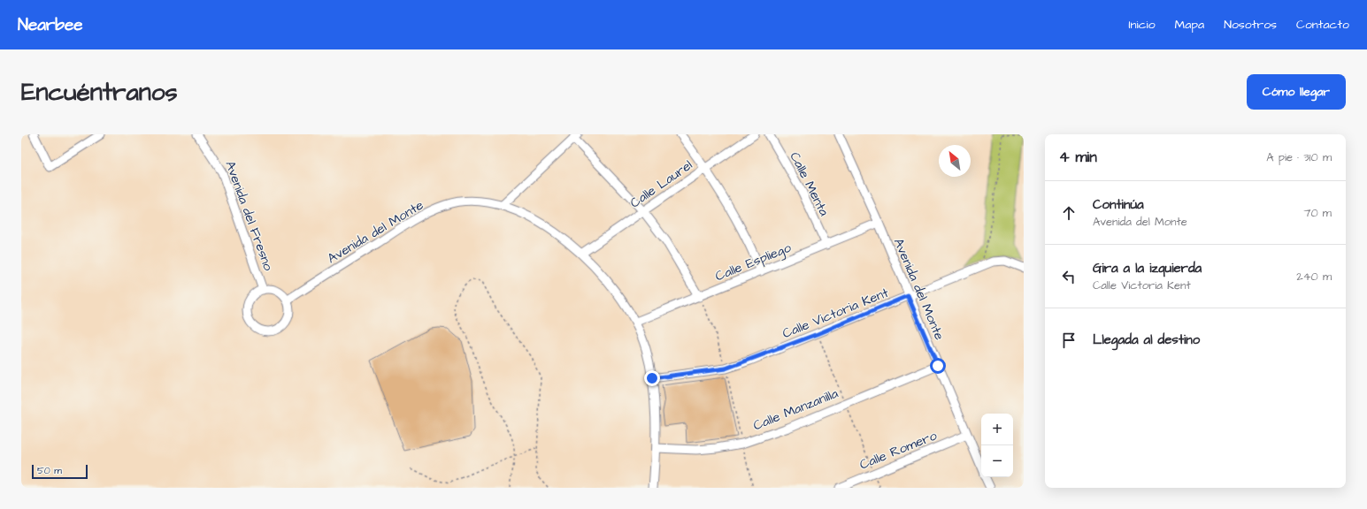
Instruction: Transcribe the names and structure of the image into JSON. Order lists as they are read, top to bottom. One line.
{"streets":{"street":["Calle Laurel","Calle Menta","Avenida del Fresno","Avenida del Monte","Calle Espliego","Calle Victoria Kent","Calle Manzanilla","Calle Romero"]},"crossings":[["Calle Laurel","Avenida del Monte"],["Calle Menta","Calle Espliego"],["Avenida del Fresno","Avenida del Monte"],["Avenida del Monte","Calle Espliego"],["Avenida del Monte","Calle Victoria Kent"],["Avenida del Monte","Calle Manzanilla"],["Avenida del Monte","Calle Romero"]],"scale_bar":"50 m","north":"top left","page":{"header":"Nearbee","nav":["Inicio","Mapa","Nosotros","Contacto"],"buttons":"Cómo llegar","title":"Encuéntranos","heading":["4 min","A pie · 310 m"],"list":[["Continúa","Avenida del Monte","70 m"],["Gira a la izquierda","Calle Victoria Kent","240 m"],"Llegada al destino"],"map_buttons":["+","−"],"scale":"50 m"}}
